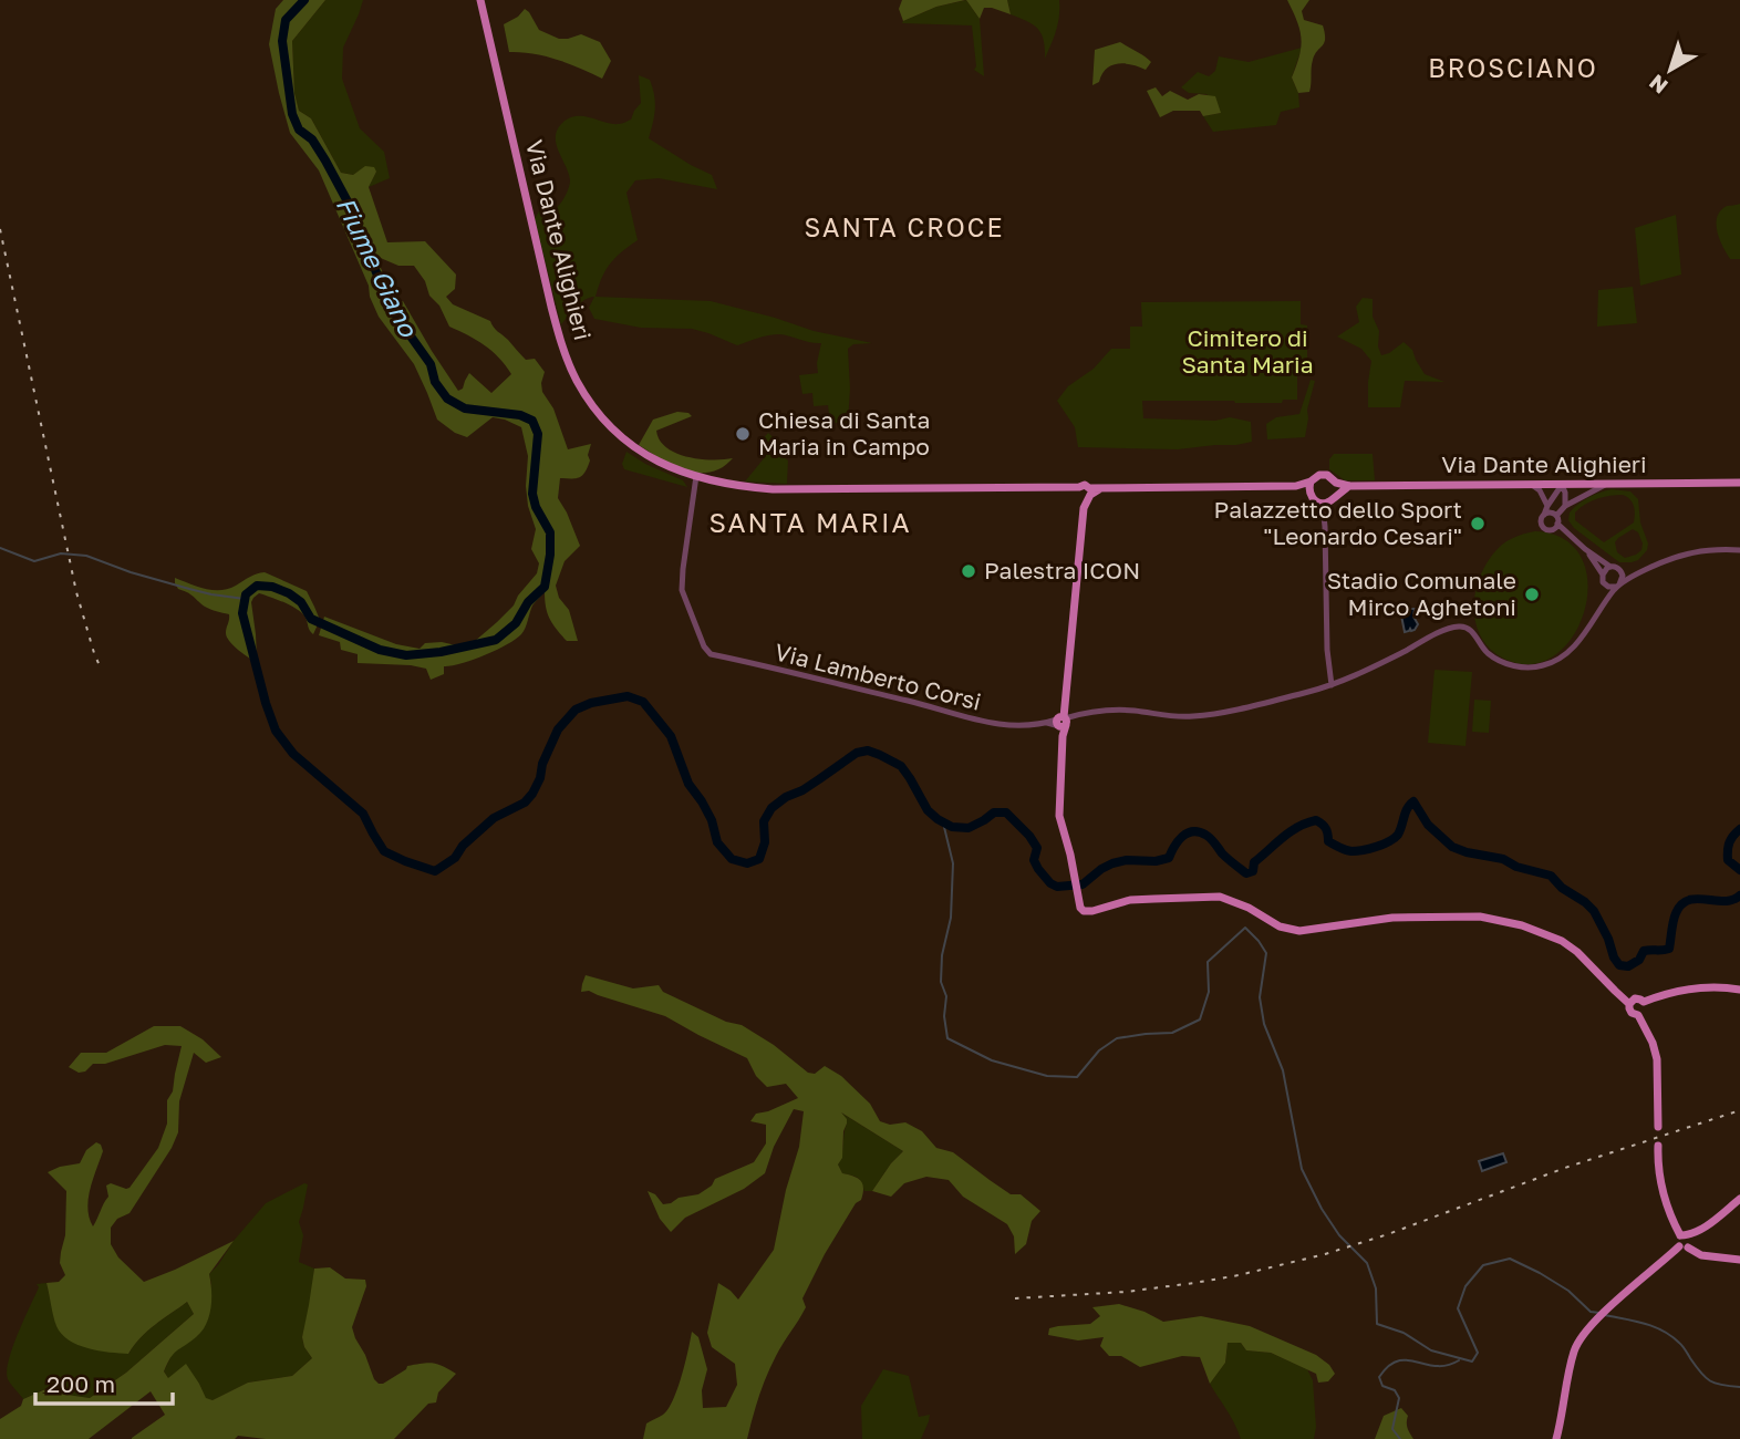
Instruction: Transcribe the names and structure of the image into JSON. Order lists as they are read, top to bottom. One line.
{"streets":{"main road":["Via Dante Alighieri"],"street":["Via Lamberto Corsi"]},"crossings":[["Via Dante Alighieri","Via Lamberto Corsi"]],"districts":["BROSCIANO","SANTA CROCE","SANTA MARIA"],"water":["Fiume Giano"],"parks":["Cimitero di Santa Maria"],"places":["Chiesa di Santa Maria in Campo","Palazzetto dello Sport \"Leonardo Cesari\"","Palestra ICON","Stadio Comunale Mirco Aghetoni"],"scale_bar":"200 m","north":"bottom left"}
